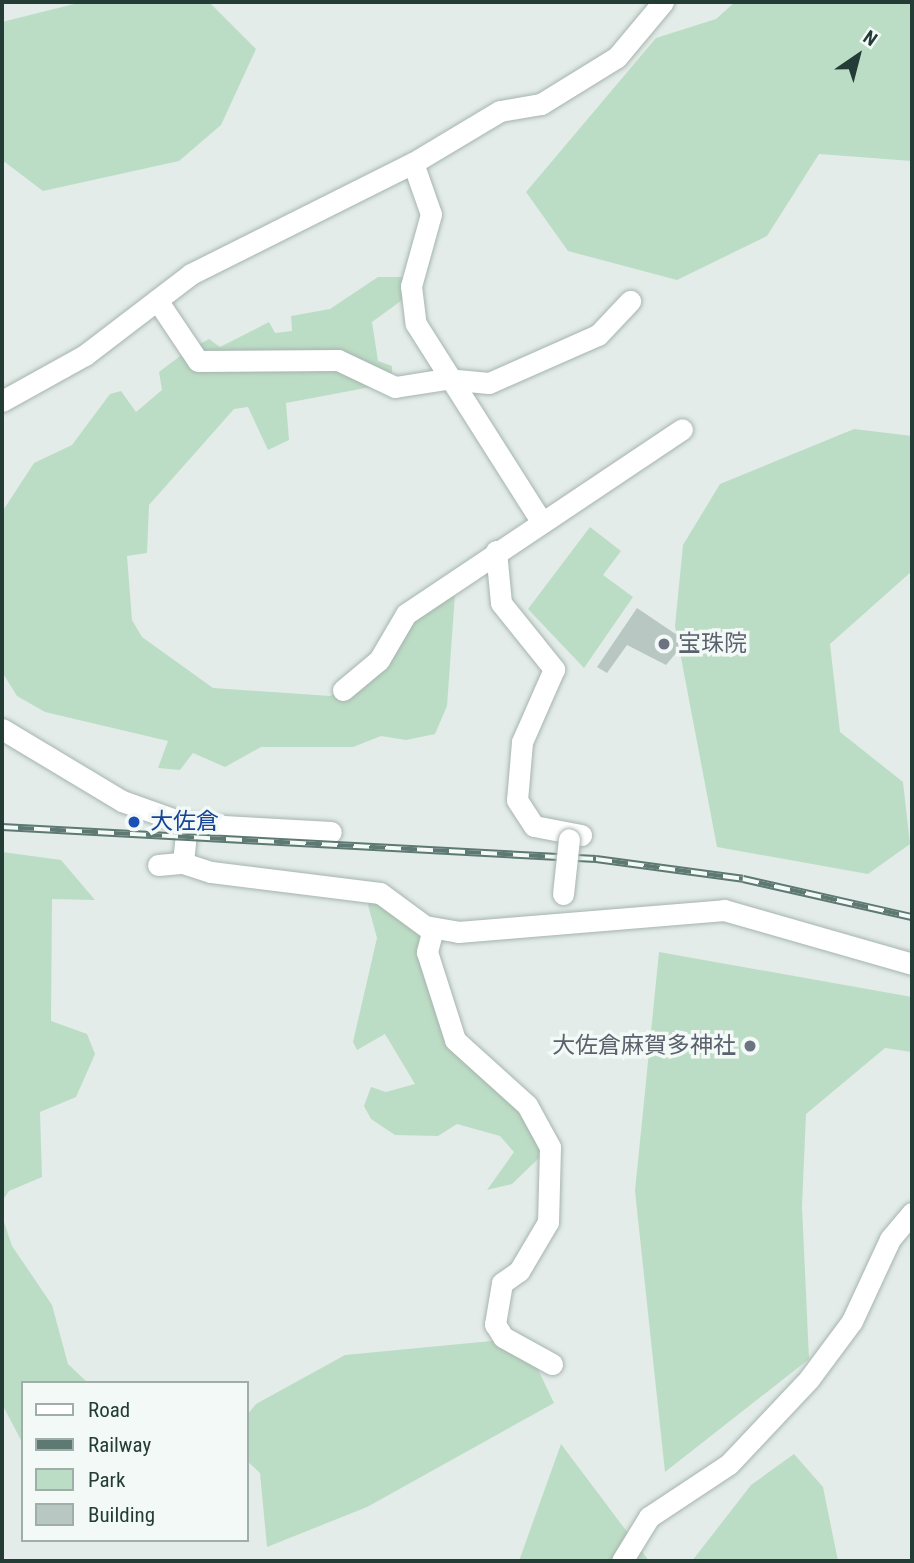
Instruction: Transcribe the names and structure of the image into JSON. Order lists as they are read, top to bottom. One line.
{"places":["宝珠院","大佐倉","大佐倉麻賀多神社"],"legend":["Road","Railway","Park","Building"],"north":"top right"}
